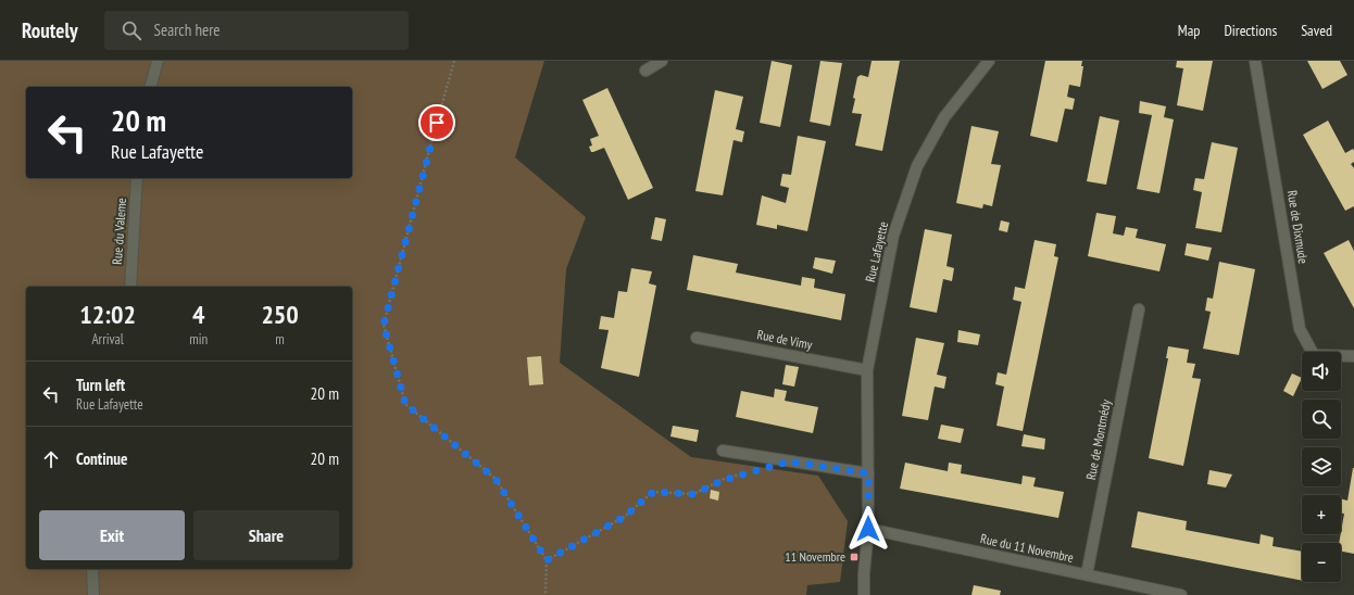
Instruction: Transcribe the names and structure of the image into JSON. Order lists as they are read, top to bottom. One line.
{"streets":{"street":["Rue de Dixmude","Rue du Valeme","Rue Lafayette","Rue de Vimy","Rue de Montmédy","Rue du 11 Novembre"]},"crossings":[["Rue Lafayette","Rue de Vimy"],["Rue Lafayette","Rue du 11 Novembre"],["Rue de Montmédy","Rue du 11 Novembre"]],"places":{"transit":["11 Novembre"]},"page":{"header":"Routely","search":"Search here","nav":["Map","Directions","Saved"],"turn":["20 m","Rue Lafayette"],"eta":["12:02","Arrival","4","min","250","m"],"map_buttons":["+","−"],"list":[{"name":"Turn left","note":"Rue Lafayette","value":"20 m"},{"name":"Continue","value":"20 m"}],"buttons":["Exit","Share"]}}
